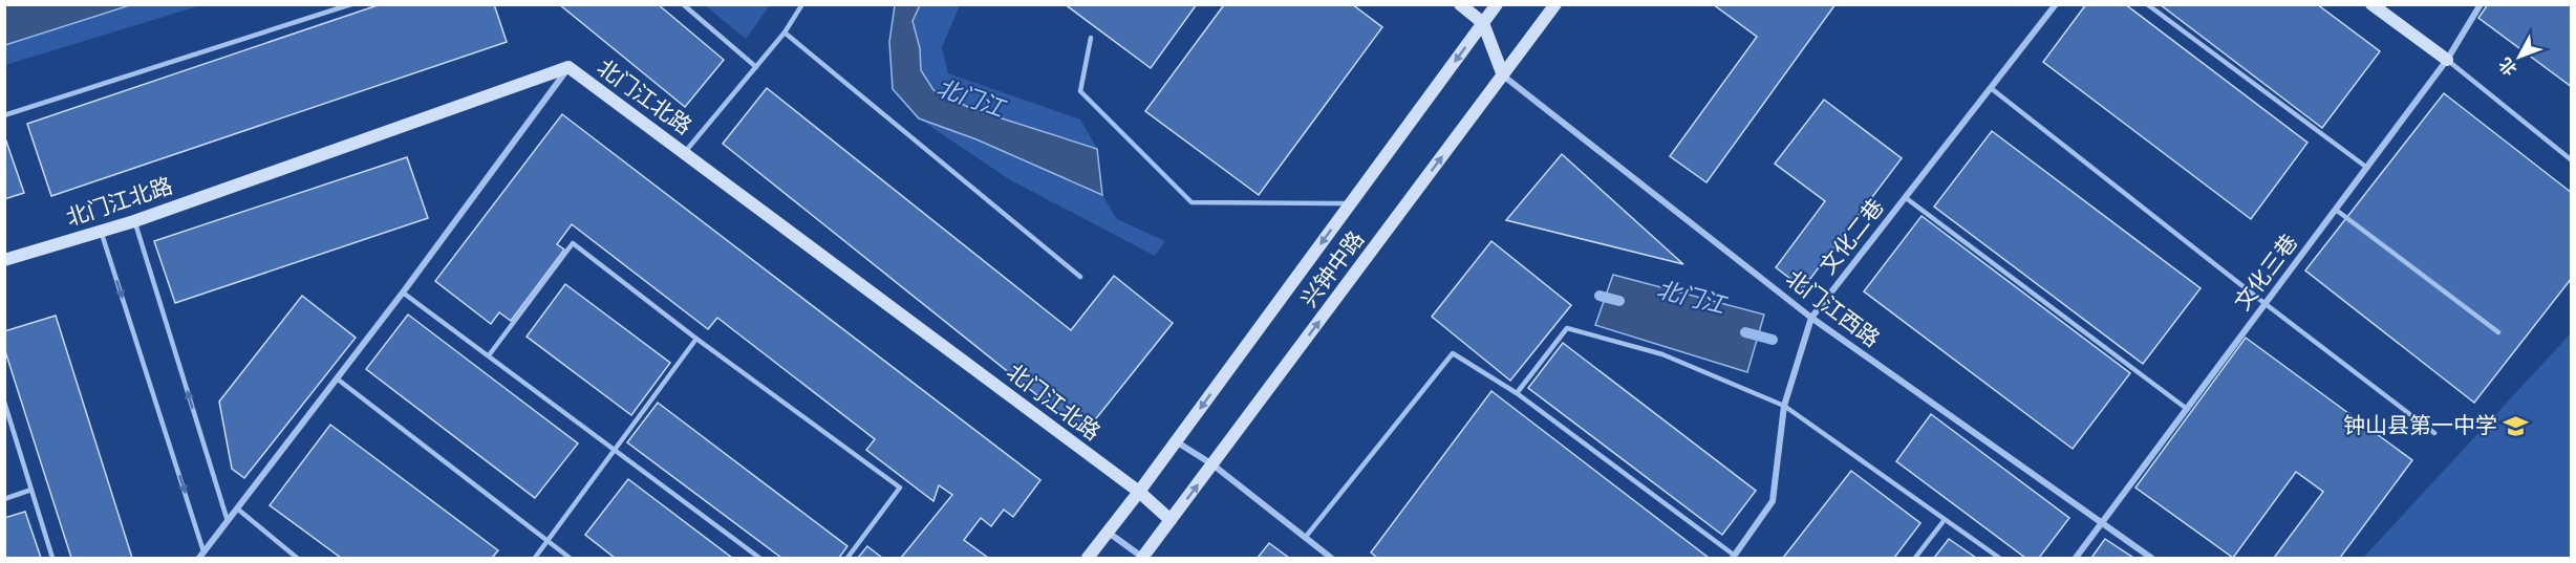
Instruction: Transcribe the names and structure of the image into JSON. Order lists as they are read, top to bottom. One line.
{"streets":{"street":["北门江北路","文化二巷","兴钟中路","文化三巷","北门江西路"]},"crossings":[["北门江北路","兴钟中路"],["文化二巷","北门江西路"],["兴钟中路","北门江西路"],["文化三巷","北门江西路"]],"water":["北门江"],"places":{"school or university":["钟山县第一中学"]},"north":"bottom left"}
